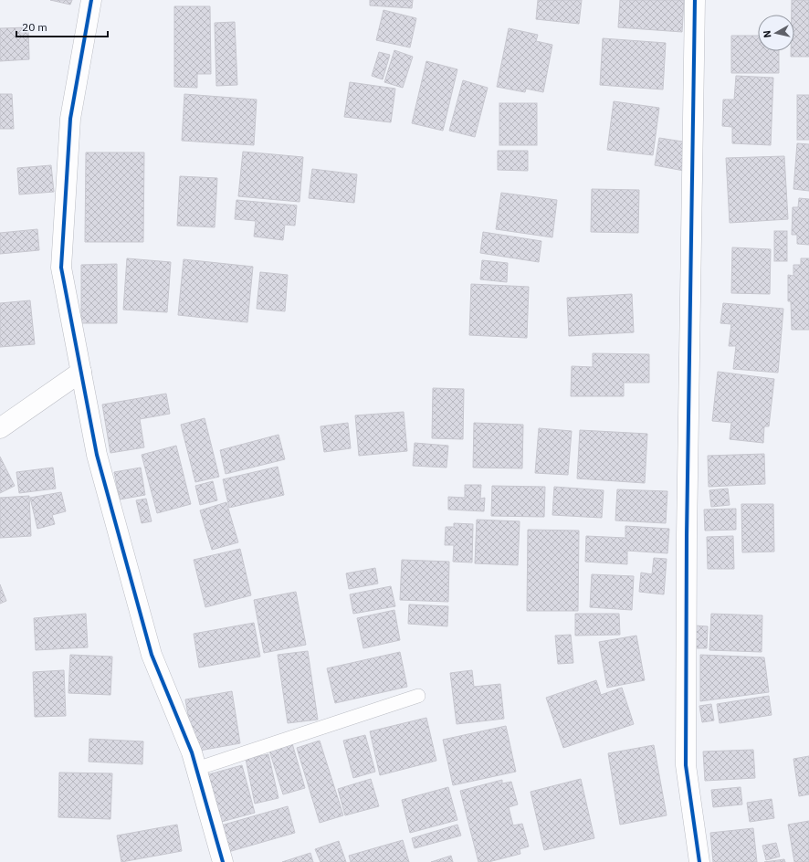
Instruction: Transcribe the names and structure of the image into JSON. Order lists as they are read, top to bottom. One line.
{"scale_bar":"20 m","north":"left"}
